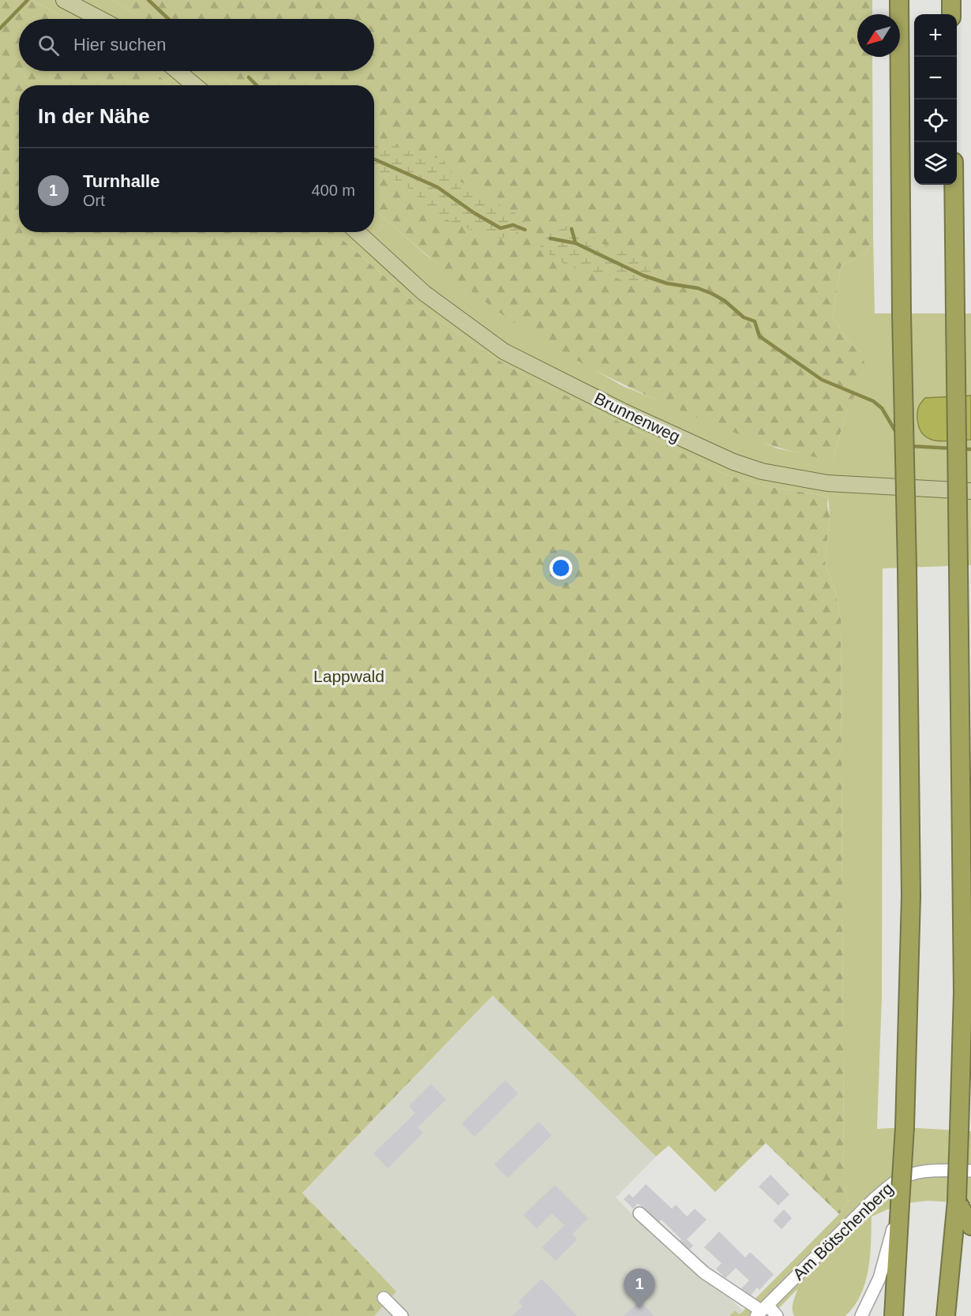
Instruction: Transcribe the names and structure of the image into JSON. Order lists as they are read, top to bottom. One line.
{"streets":{"main road":["Brunnenweg"],"street":["Am Bötschenberg"]},"parks":["Lappwald"],"north":"bottom left","page":{"map_buttons":["+","−"],"search":"Hier suchen","heading":"In der Nähe","list":[{"mark":"1","name":"Turnhalle","note":"Ort","value":"400 m"}],"pins":"1"}}
